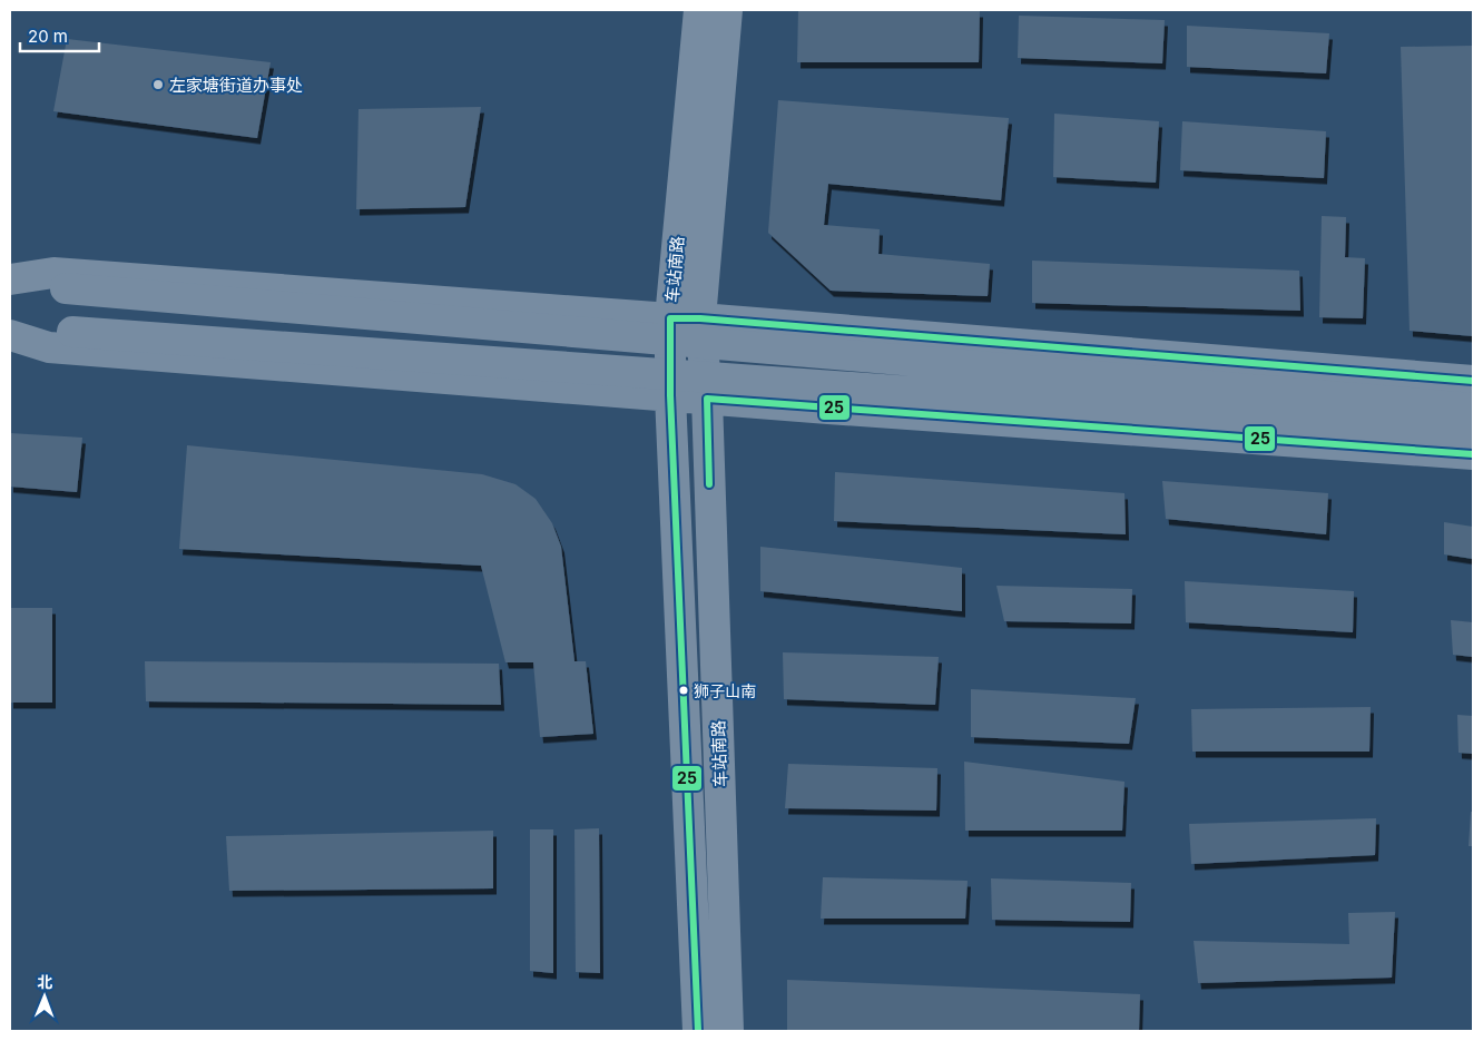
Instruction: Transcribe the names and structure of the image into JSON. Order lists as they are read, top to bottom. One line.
{"streets":{"main road":["车站南路"]},"places":["左家塘街道办事处","狮子山南"],"lines":["transit line 25"],"scale_bar":"20 m","north":"top"}
